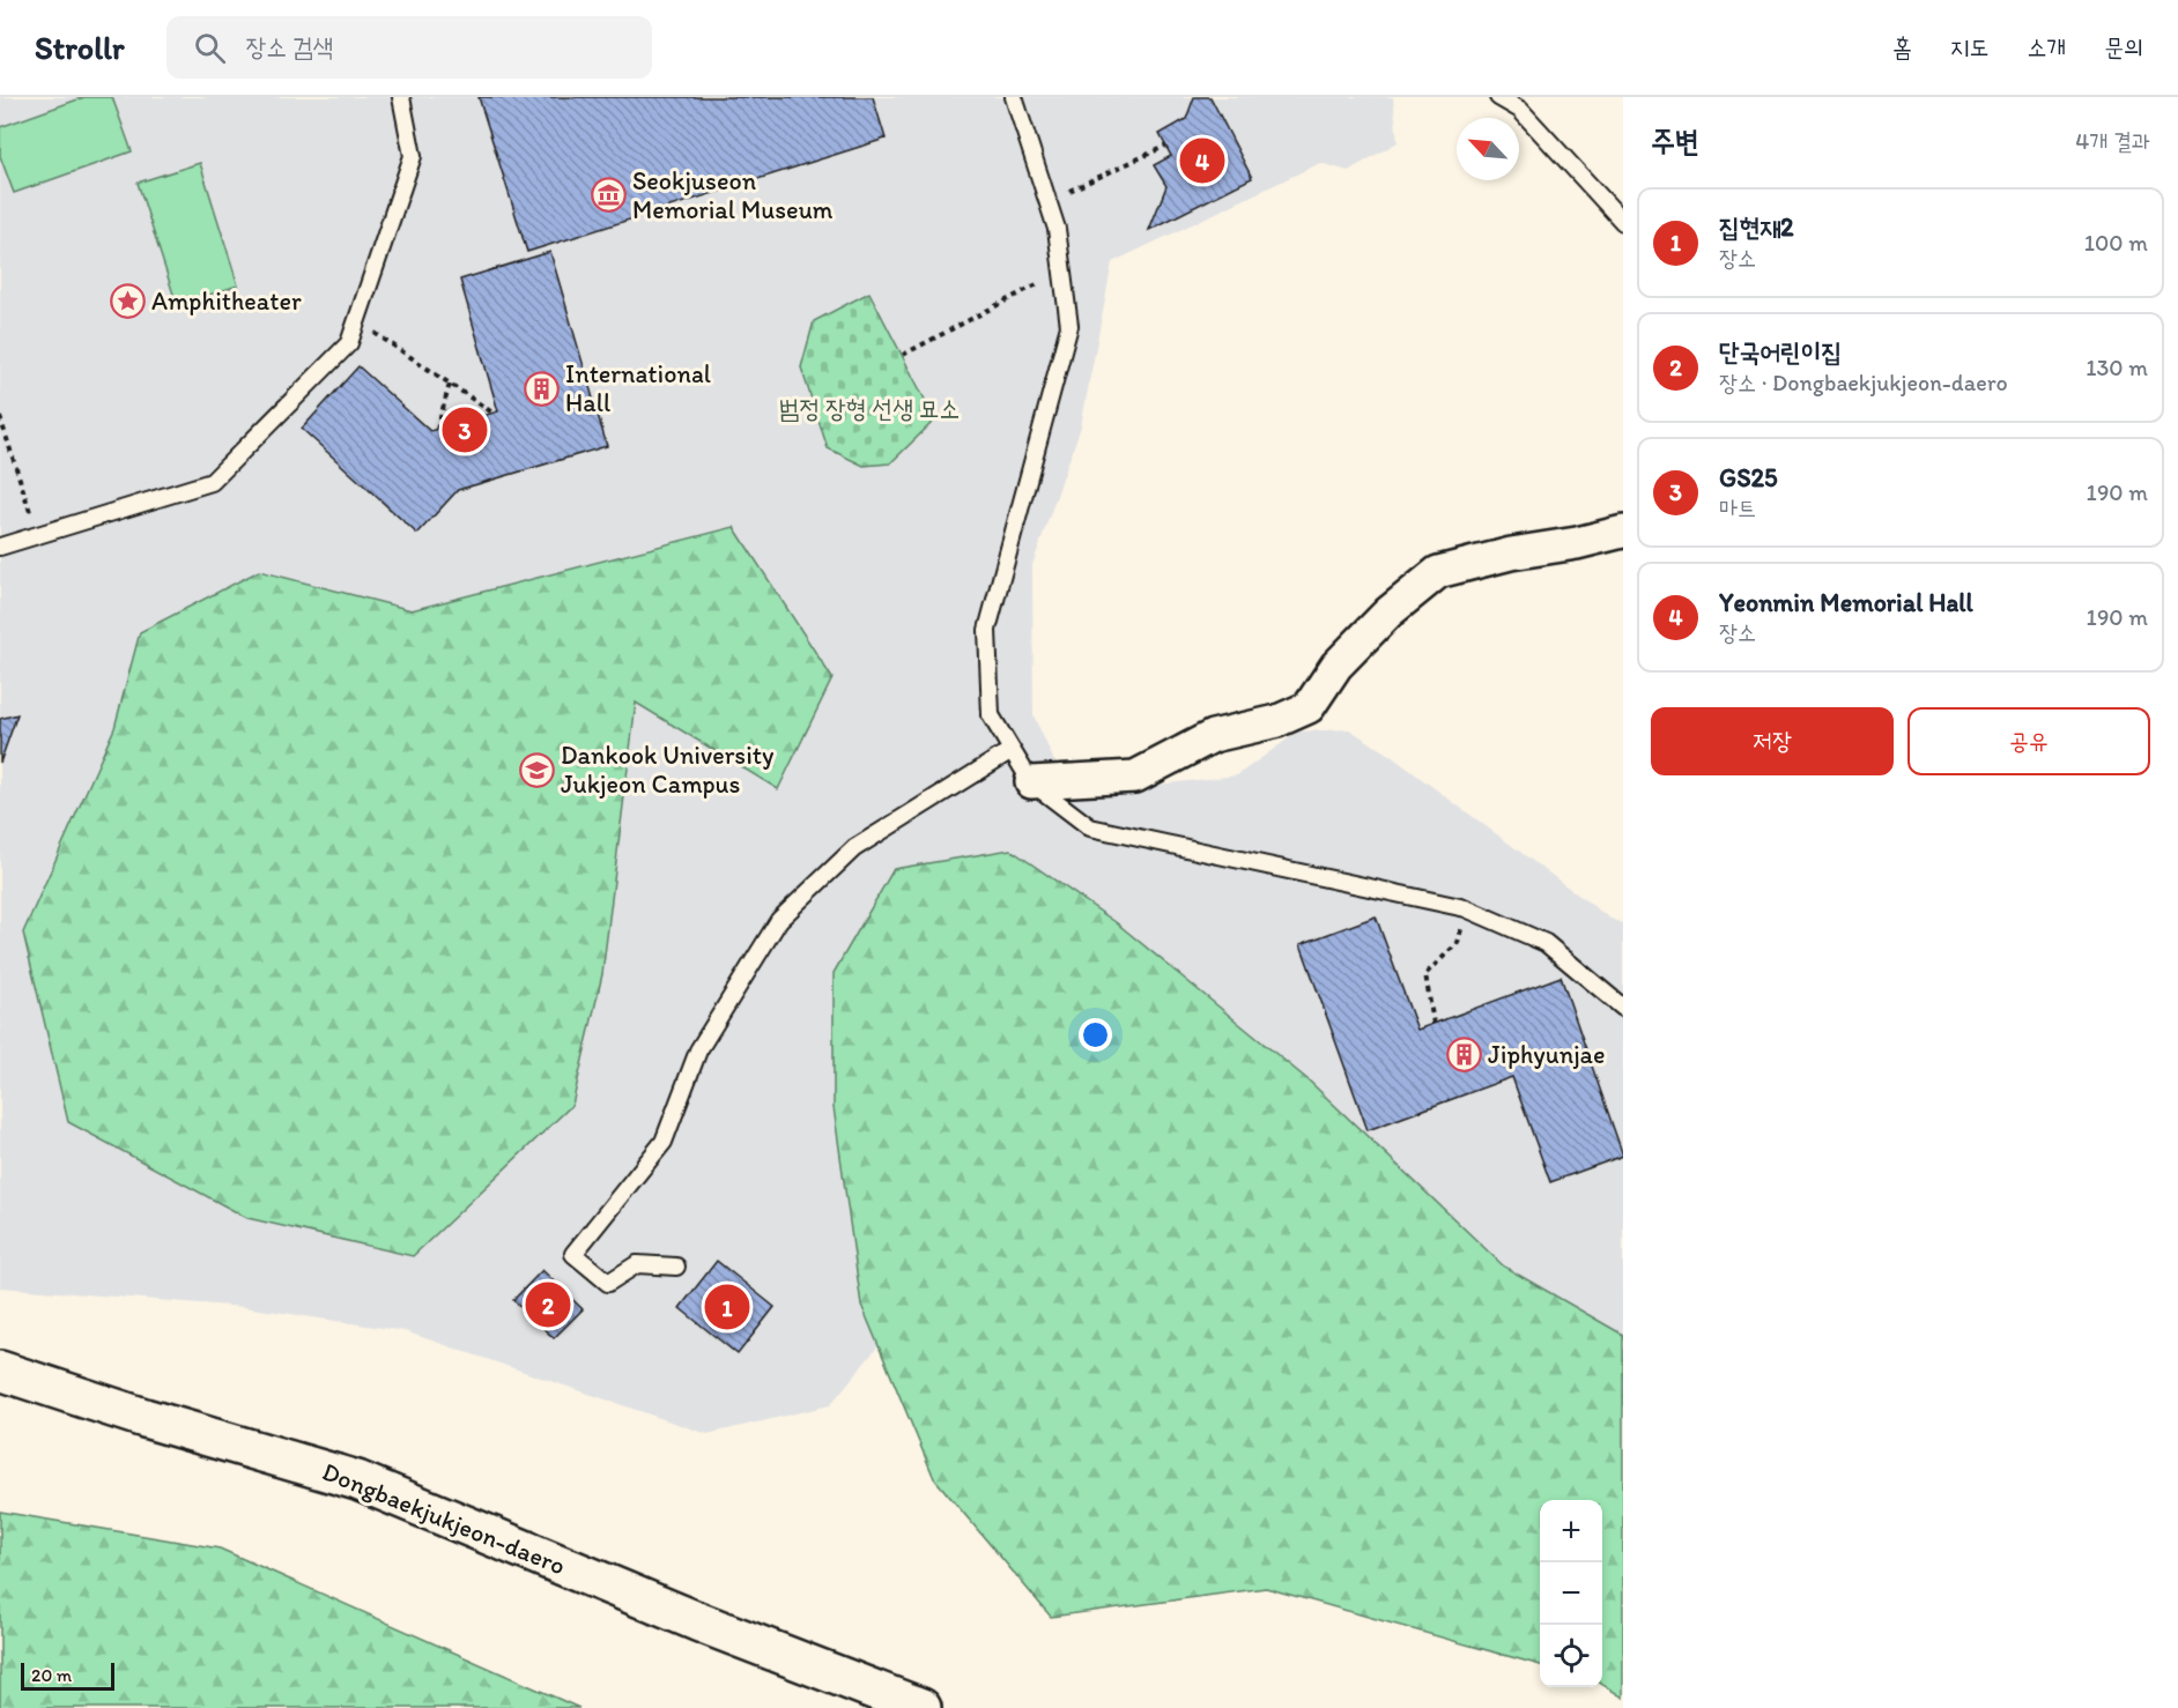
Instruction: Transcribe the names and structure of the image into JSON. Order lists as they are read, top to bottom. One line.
{"streets":{"main road":["Dongbaekjukjeon-daero"]},"parks":["범정 장형 선생 묘소"],"places":{"museum":["Seokjuseon Memorial Museum"],"place":["Amphitheater"],"building":["International Hall","Jiphyunjae"],"school or university":["Dankook University Jukjeon Campus"]},"scale_bar":"20 m","north":"top left","page":{"header":"Strollr","search":"장소 검색","nav":["홈","지도","소개","문의"],"heading":["주변","4개 결과"],"pins":["4","3","2","1"],"list":[{"mark":"1","name":"집현재2","note":"장소","value":"100 m"},{"mark":"2","name":"단국어린이집","note":"장소 · Dongbaekjukjeon-daero","value":"130 m"},{"mark":"3","name":"GS25","note":"마트","value":"190 m"},{"mark":"4","name":"Yeonmin Memorial Hall","note":"장소","value":"190 m"}],"buttons":["저장","공유"],"map_buttons":["+","−"],"scale":"20 m"}}
